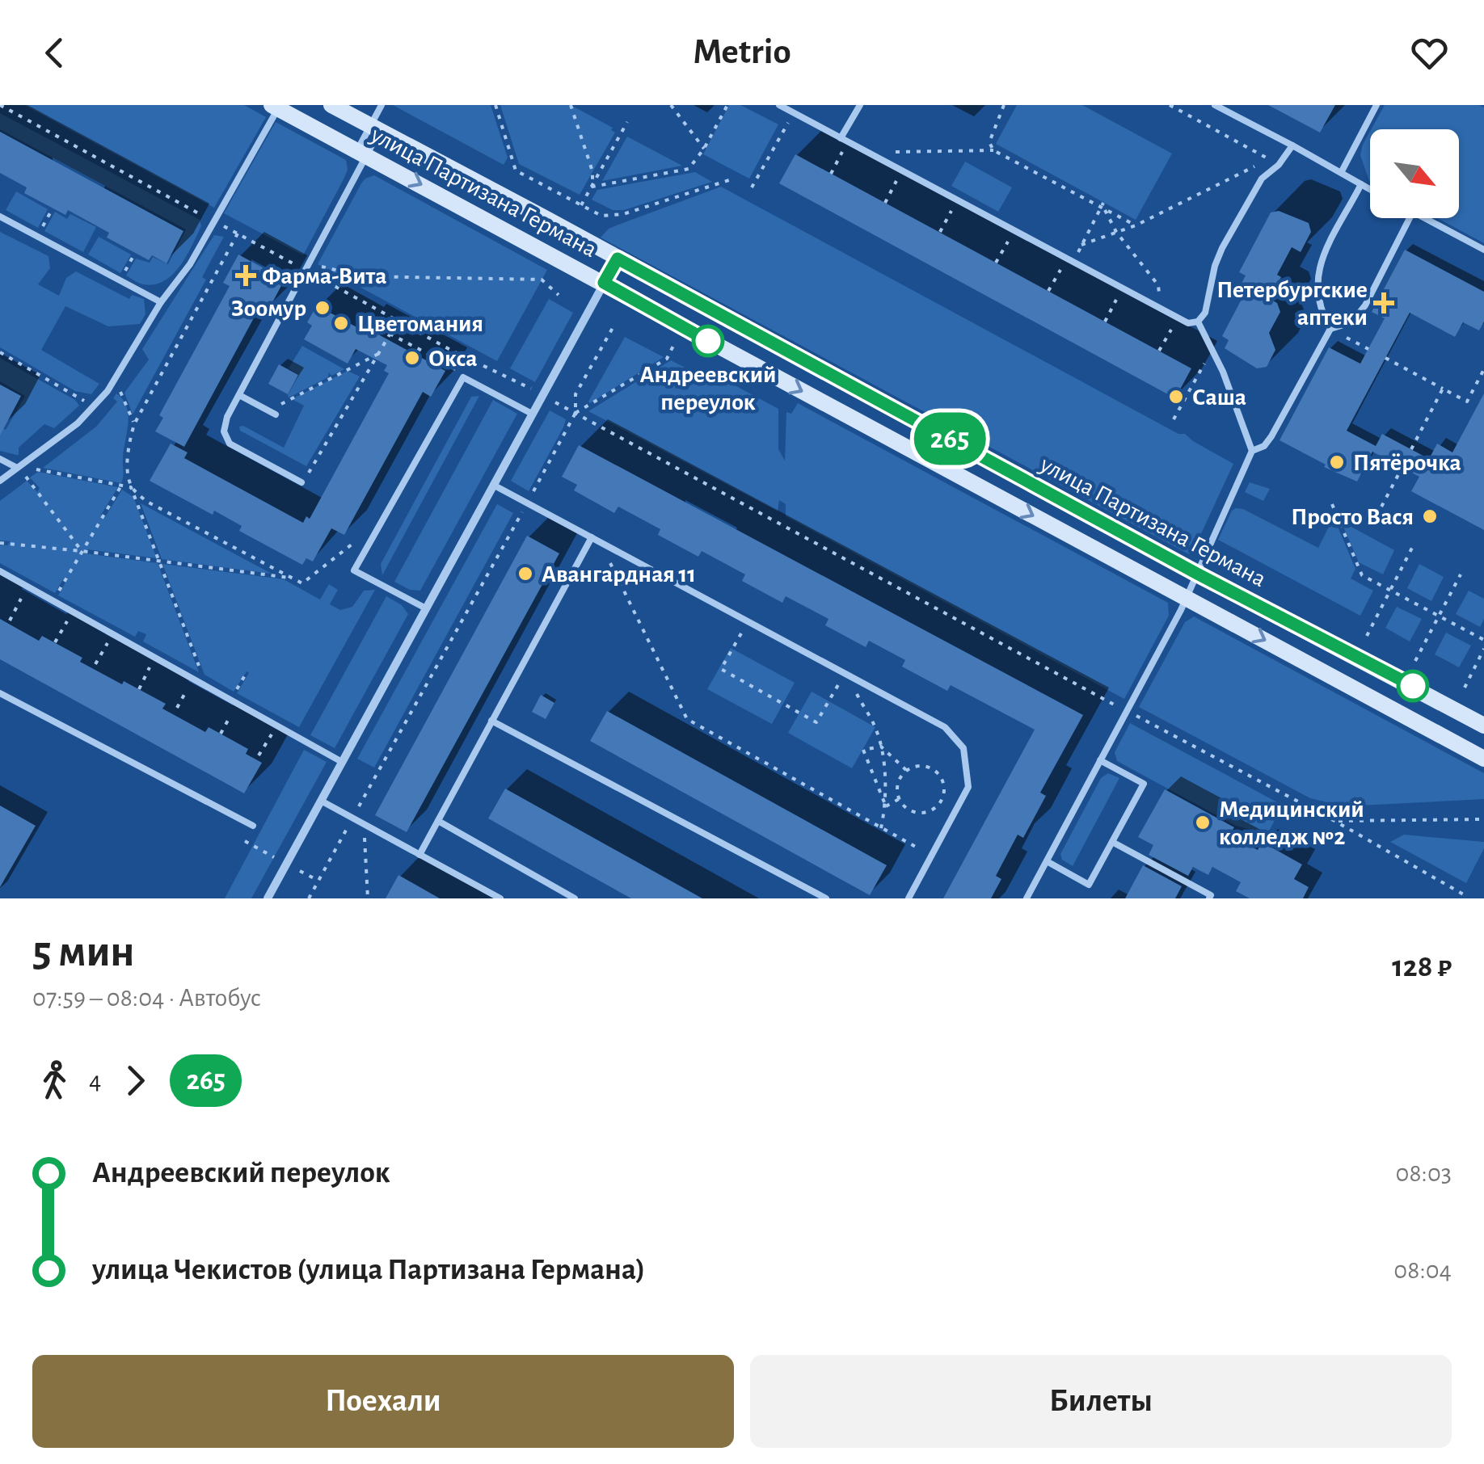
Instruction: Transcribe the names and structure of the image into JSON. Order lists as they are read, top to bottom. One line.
{"streets":{"main road":["улица Партизана Германа"]},"places":{"health":["Фарма-Вита","Петербургские аптеки"],"other":["Зоомур","Цветомания","Андреевский переулок","Окса","Саша","Пятёрочка","Просто Вася","Авангардная 11","Медицинский колледж №2"]},"lines":["bus line 265"],"north":"bottom right","page":{"header":"Metrio","on_map":"265","heading":["5 мин","07:59 – 08:04 · Автобус","128 ₽"],"legs":["4","265"],"list":[{"name":"Андреевский переулок","value":"08:03"},{"name":"улица Чекистов (улица Партизана Германа)","value":"08:04"}],"buttons":["Поехали","Билеты"]}}
